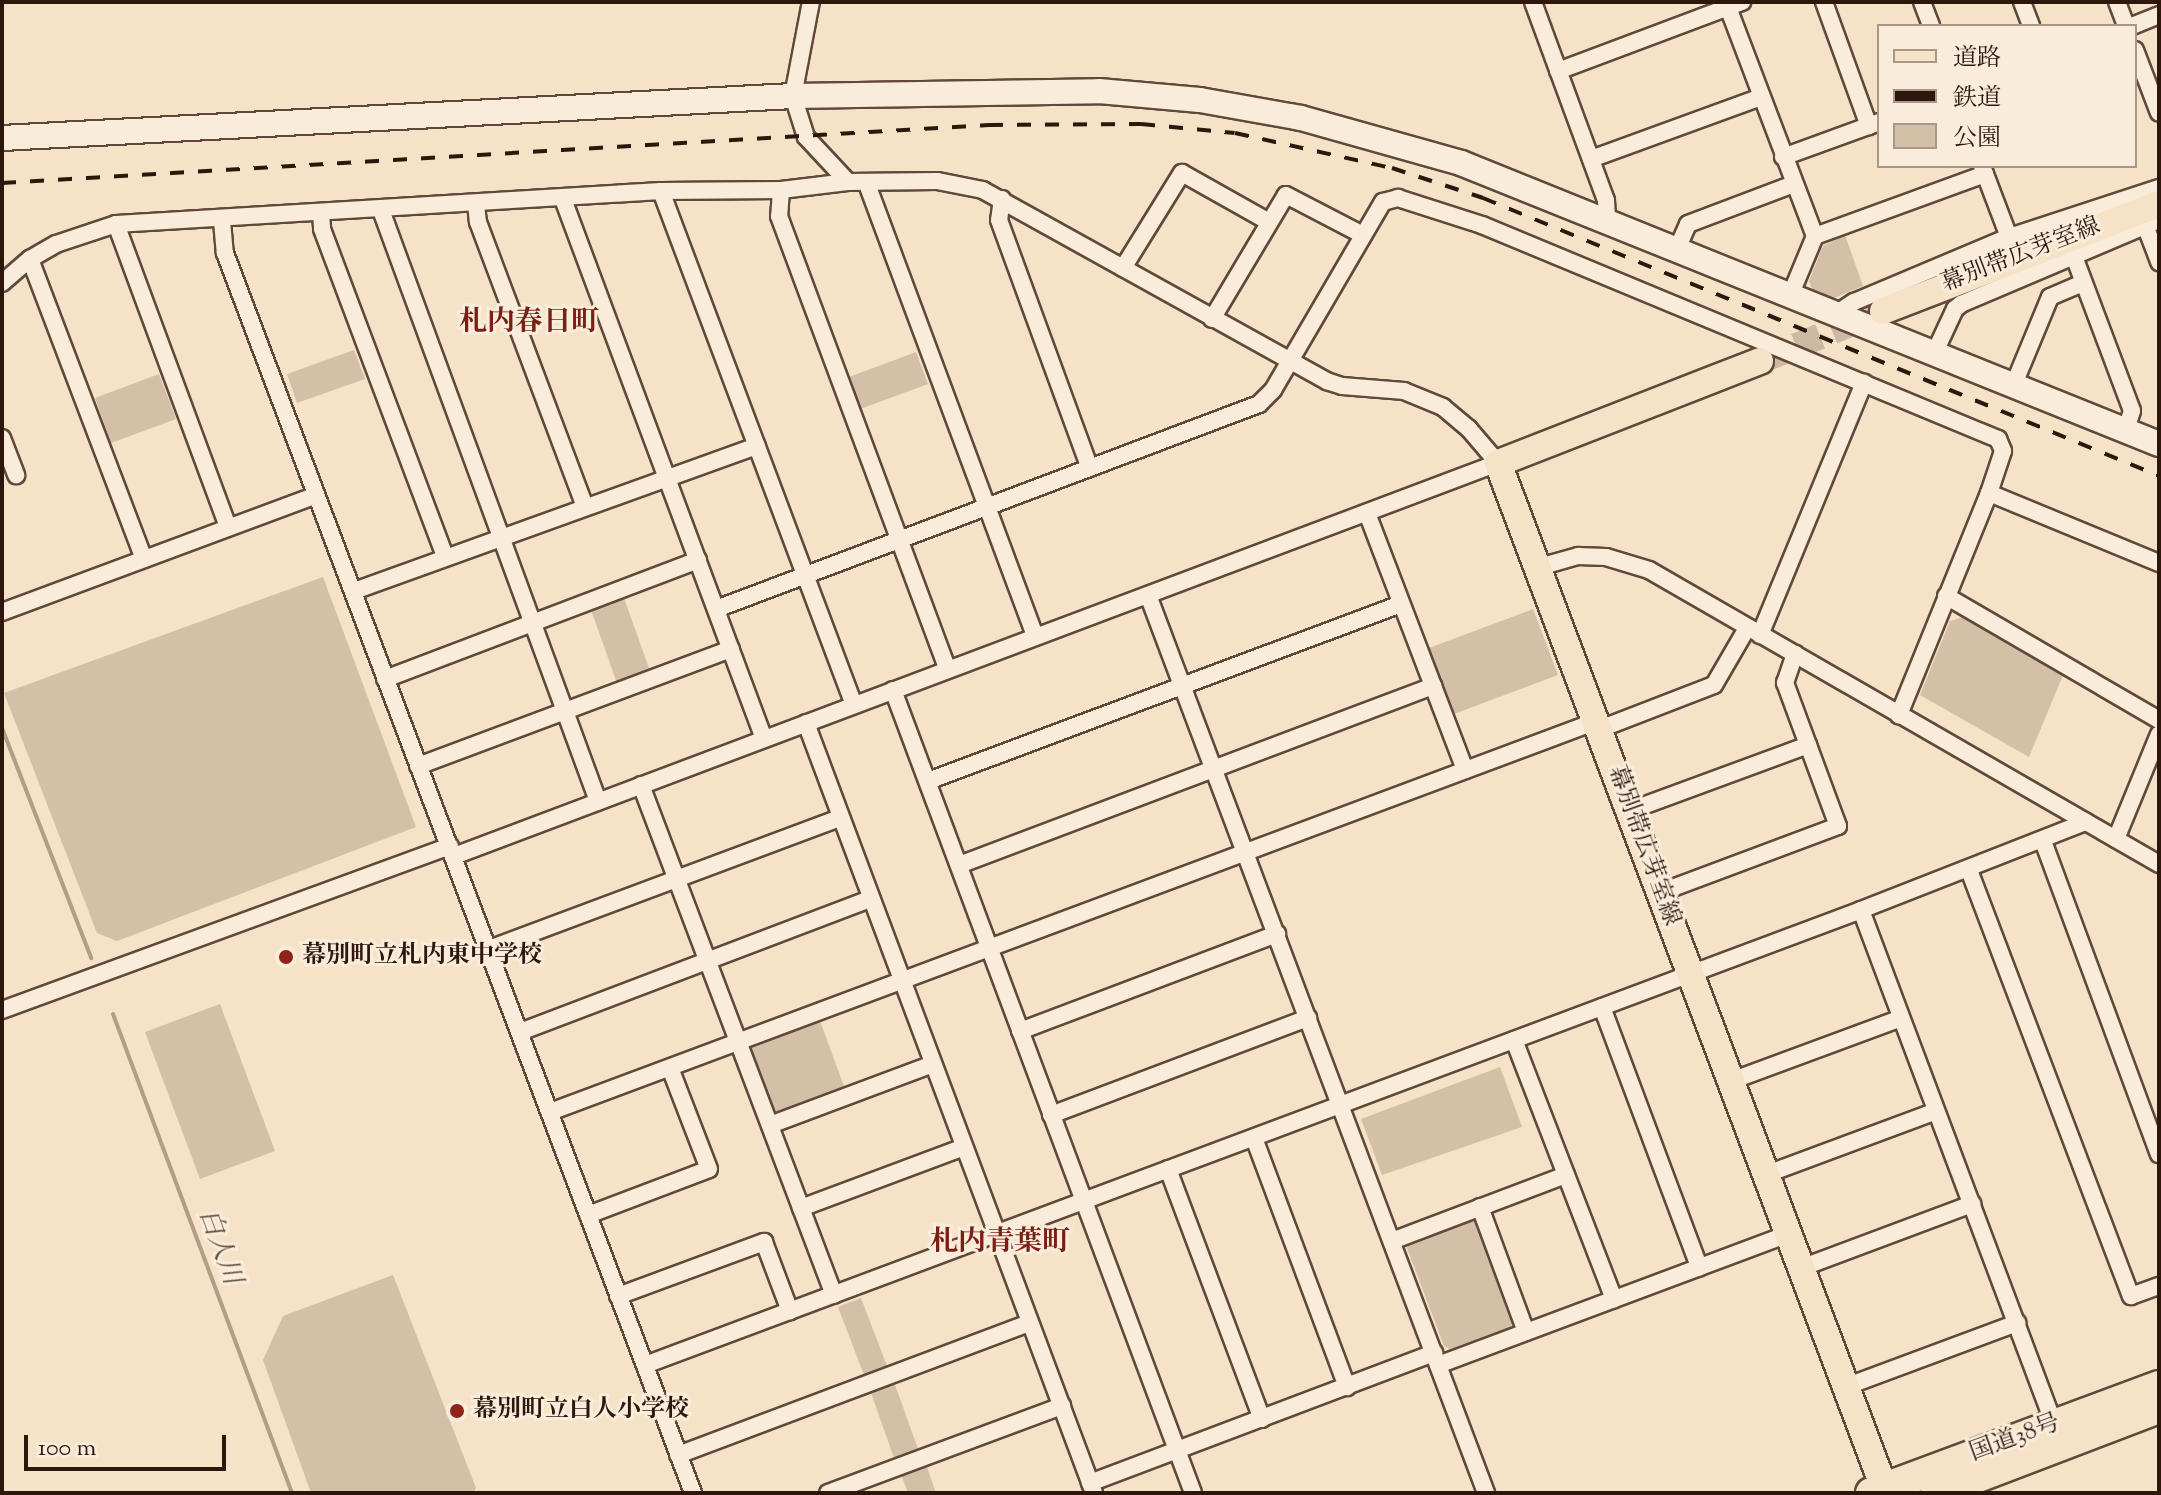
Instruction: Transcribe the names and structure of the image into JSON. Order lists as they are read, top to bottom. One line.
{"streets":{"highway":["国道38号"],"main road":["幕別帯広芽室線"]},"crossings":[["幕別帯広芽室線","国道38号"]],"districts":["札内春日町","札内青葉町"],"water":["白人川"],"places":["幕別町立札内東中学校","幕別町立白人小学校"],"legend":["道路","鉄道","公園"],"scale_bar":"100 m"}
